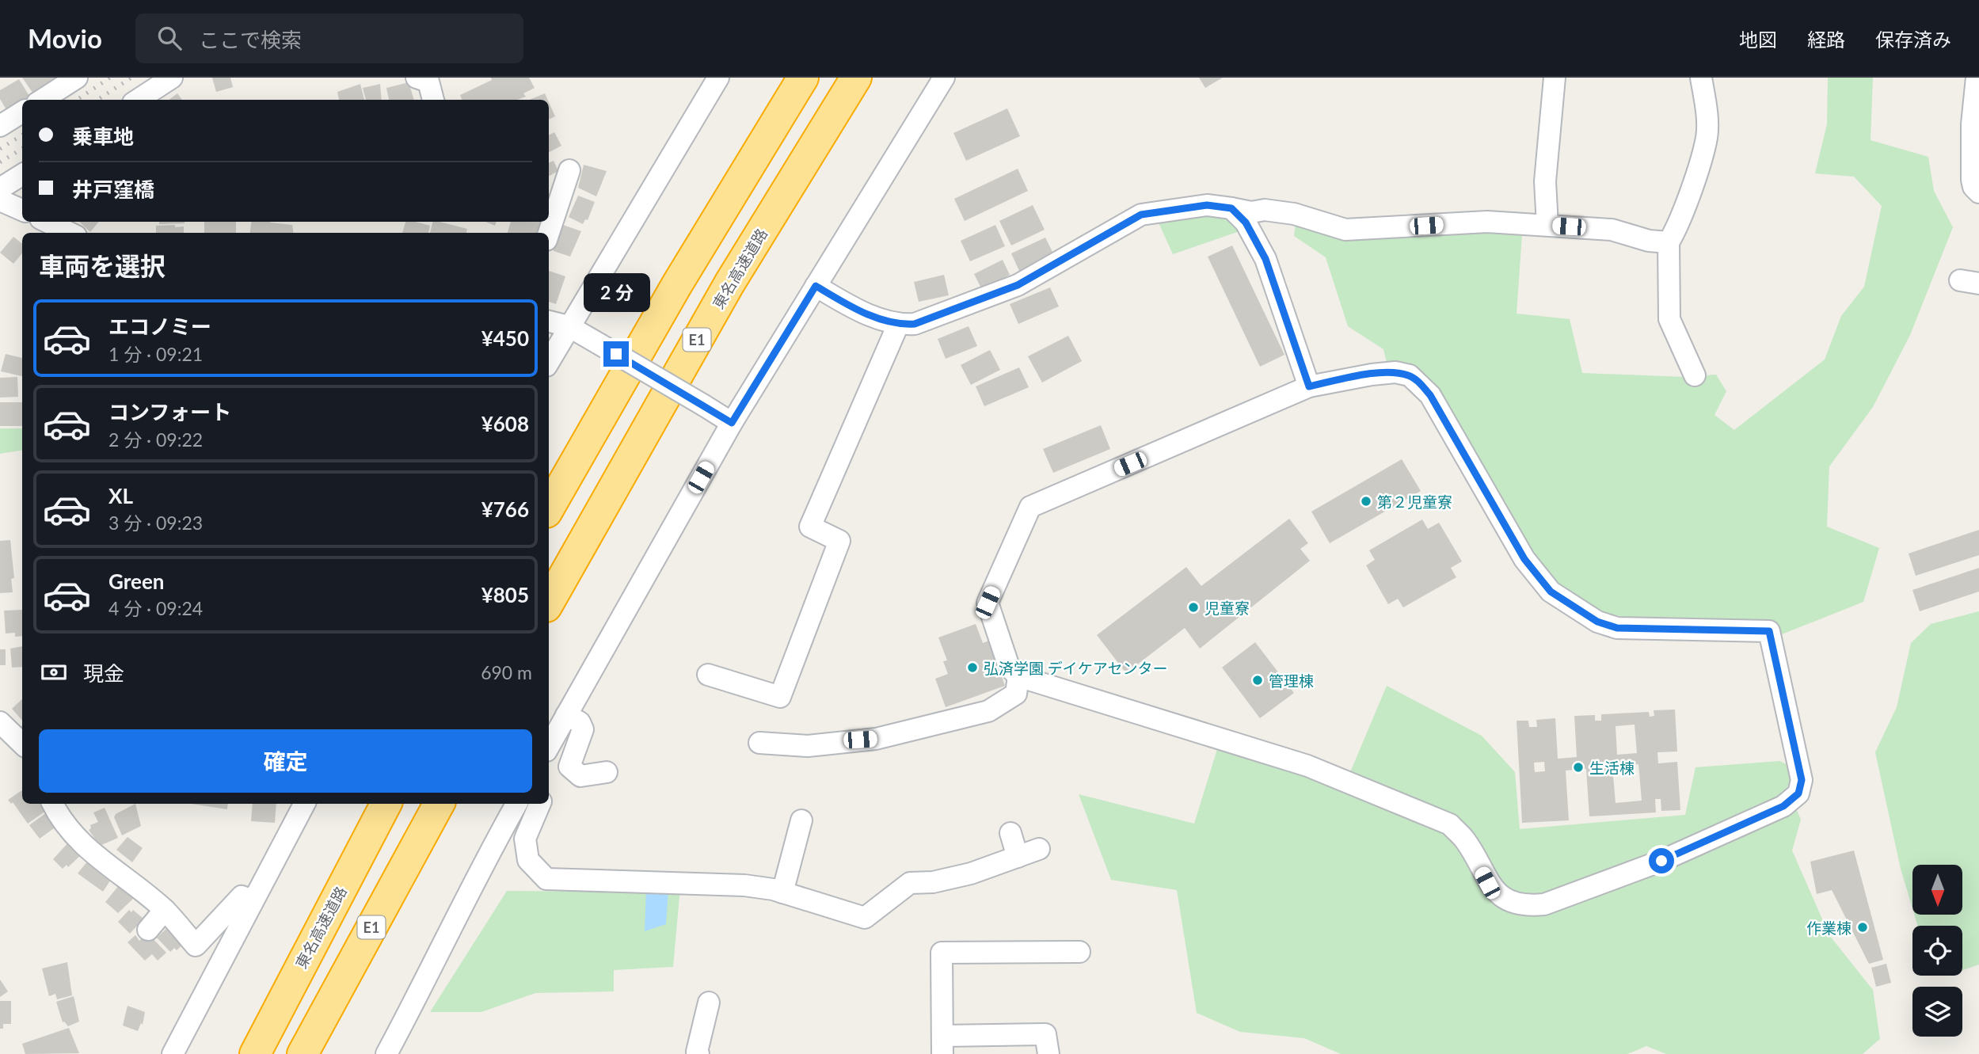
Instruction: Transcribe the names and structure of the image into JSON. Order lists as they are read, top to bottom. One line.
{"streets":{"highway":["東名高速道路","E1"]},"places":["第２児童寮","児童寮","弘済学園 デイケアセンター","管理棟","生活棟","作業棟"],"north":"bottom","page":{"header":"Movio","search":"ここで検索","nav":["地図","経路","保存済み"],"banner":["乗車地","井戸窪橋"],"heading":"車両を選択","bubble":"2 分","list":[{"name":"エコノミー","note":"1 分 · 09:21","value":"¥450"},{"name":"コンフォート","note":"2 分 · 09:22","value":"¥608"},{"name":"XL","note":"3 分 · 09:23","value":"¥766"},{"name":"Green","note":"4 分 · 09:24","value":"¥805"}],"pay":["現金","690 m"],"buttons":"確定"}}
